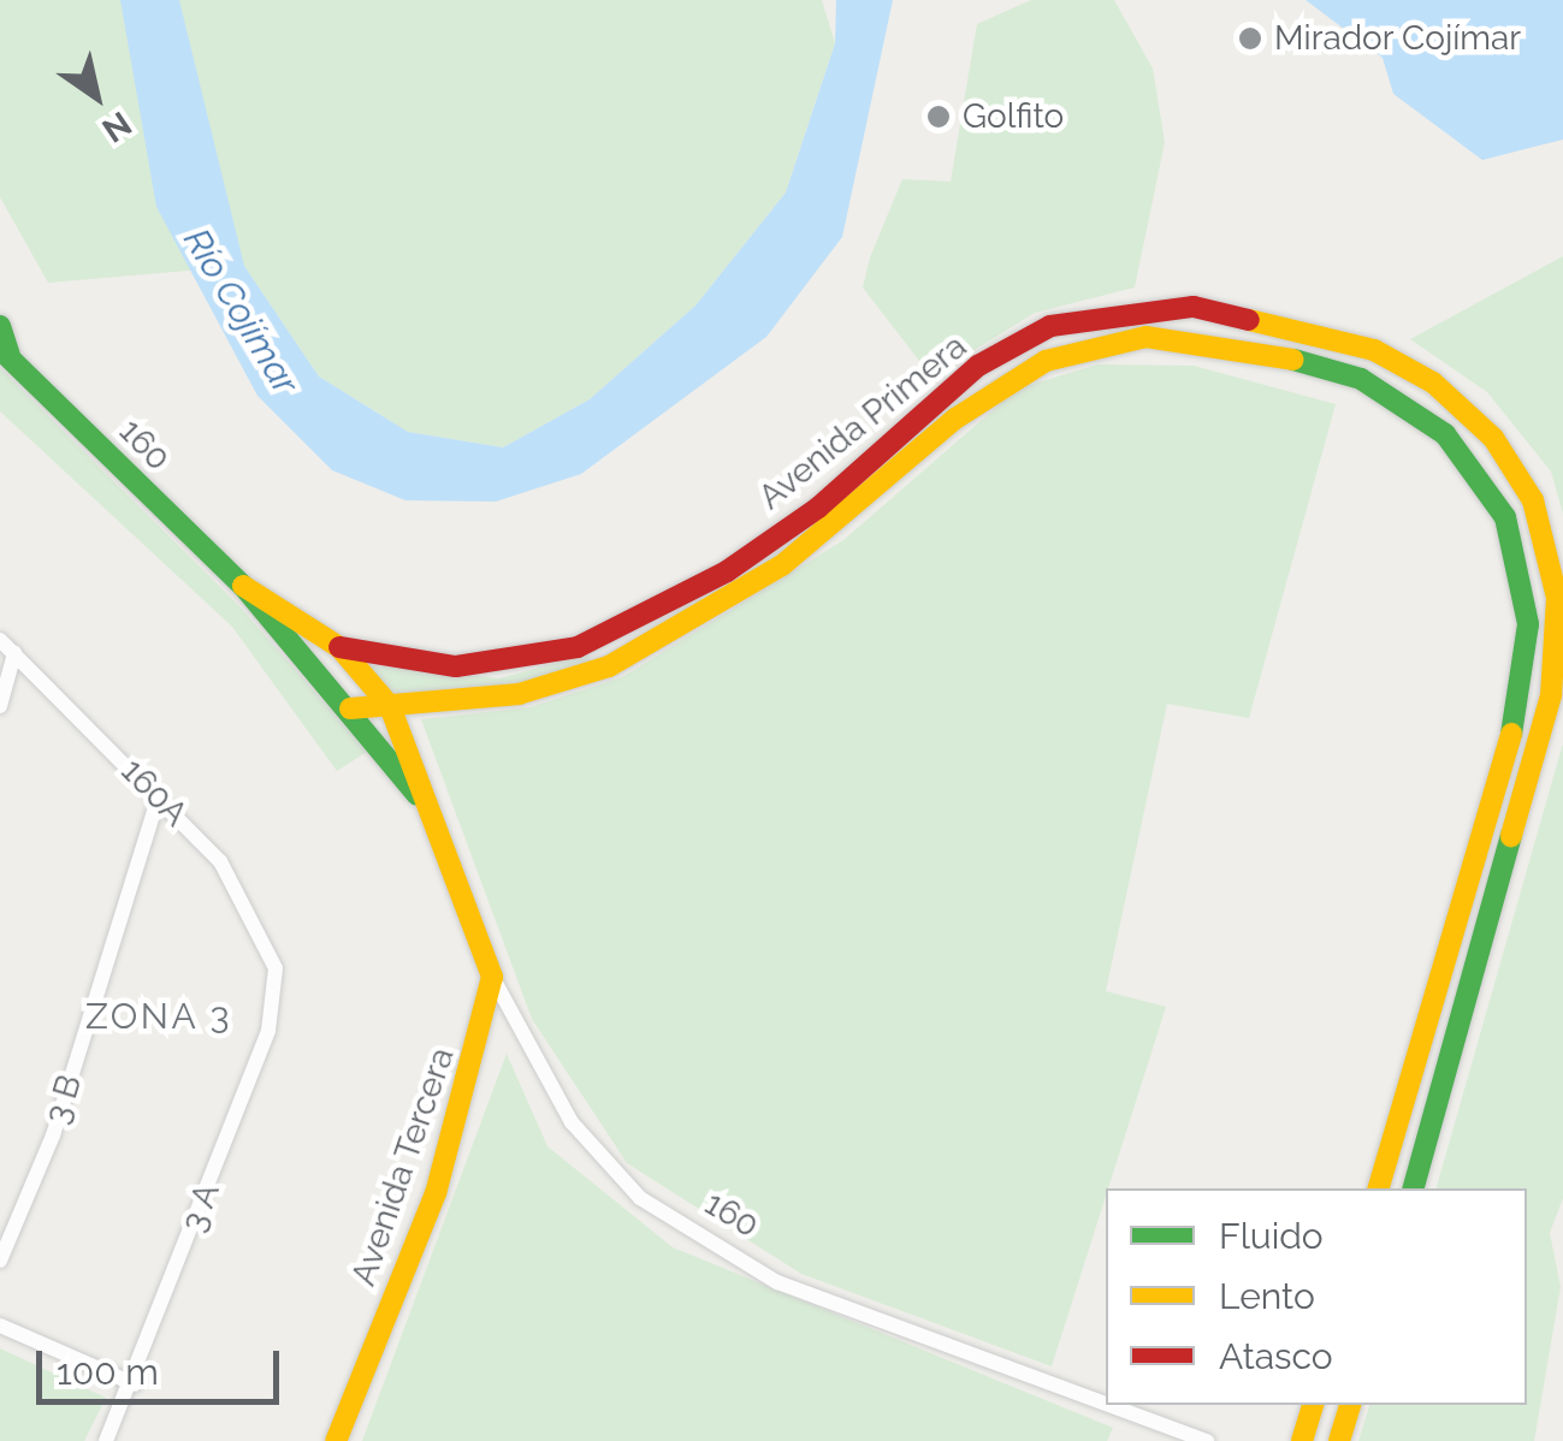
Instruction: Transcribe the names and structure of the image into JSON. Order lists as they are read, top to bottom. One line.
{"streets":{"street":["Avenida Primera","160","160A","3 B","Avenida Tercera","3 A"]},"crossings":[["Avenida Primera","160"],["160","Avenida Tercera"],["160A","3 B"],["160A","3 A"]],"districts":["ZONA 3"],"water":["Río Cojímar"],"places":["Mirador Cojímar","Golfito"],"legend":["Fluido","Lento","Atasco"],"scale_bar":"100 m","north":"bottom right"}
